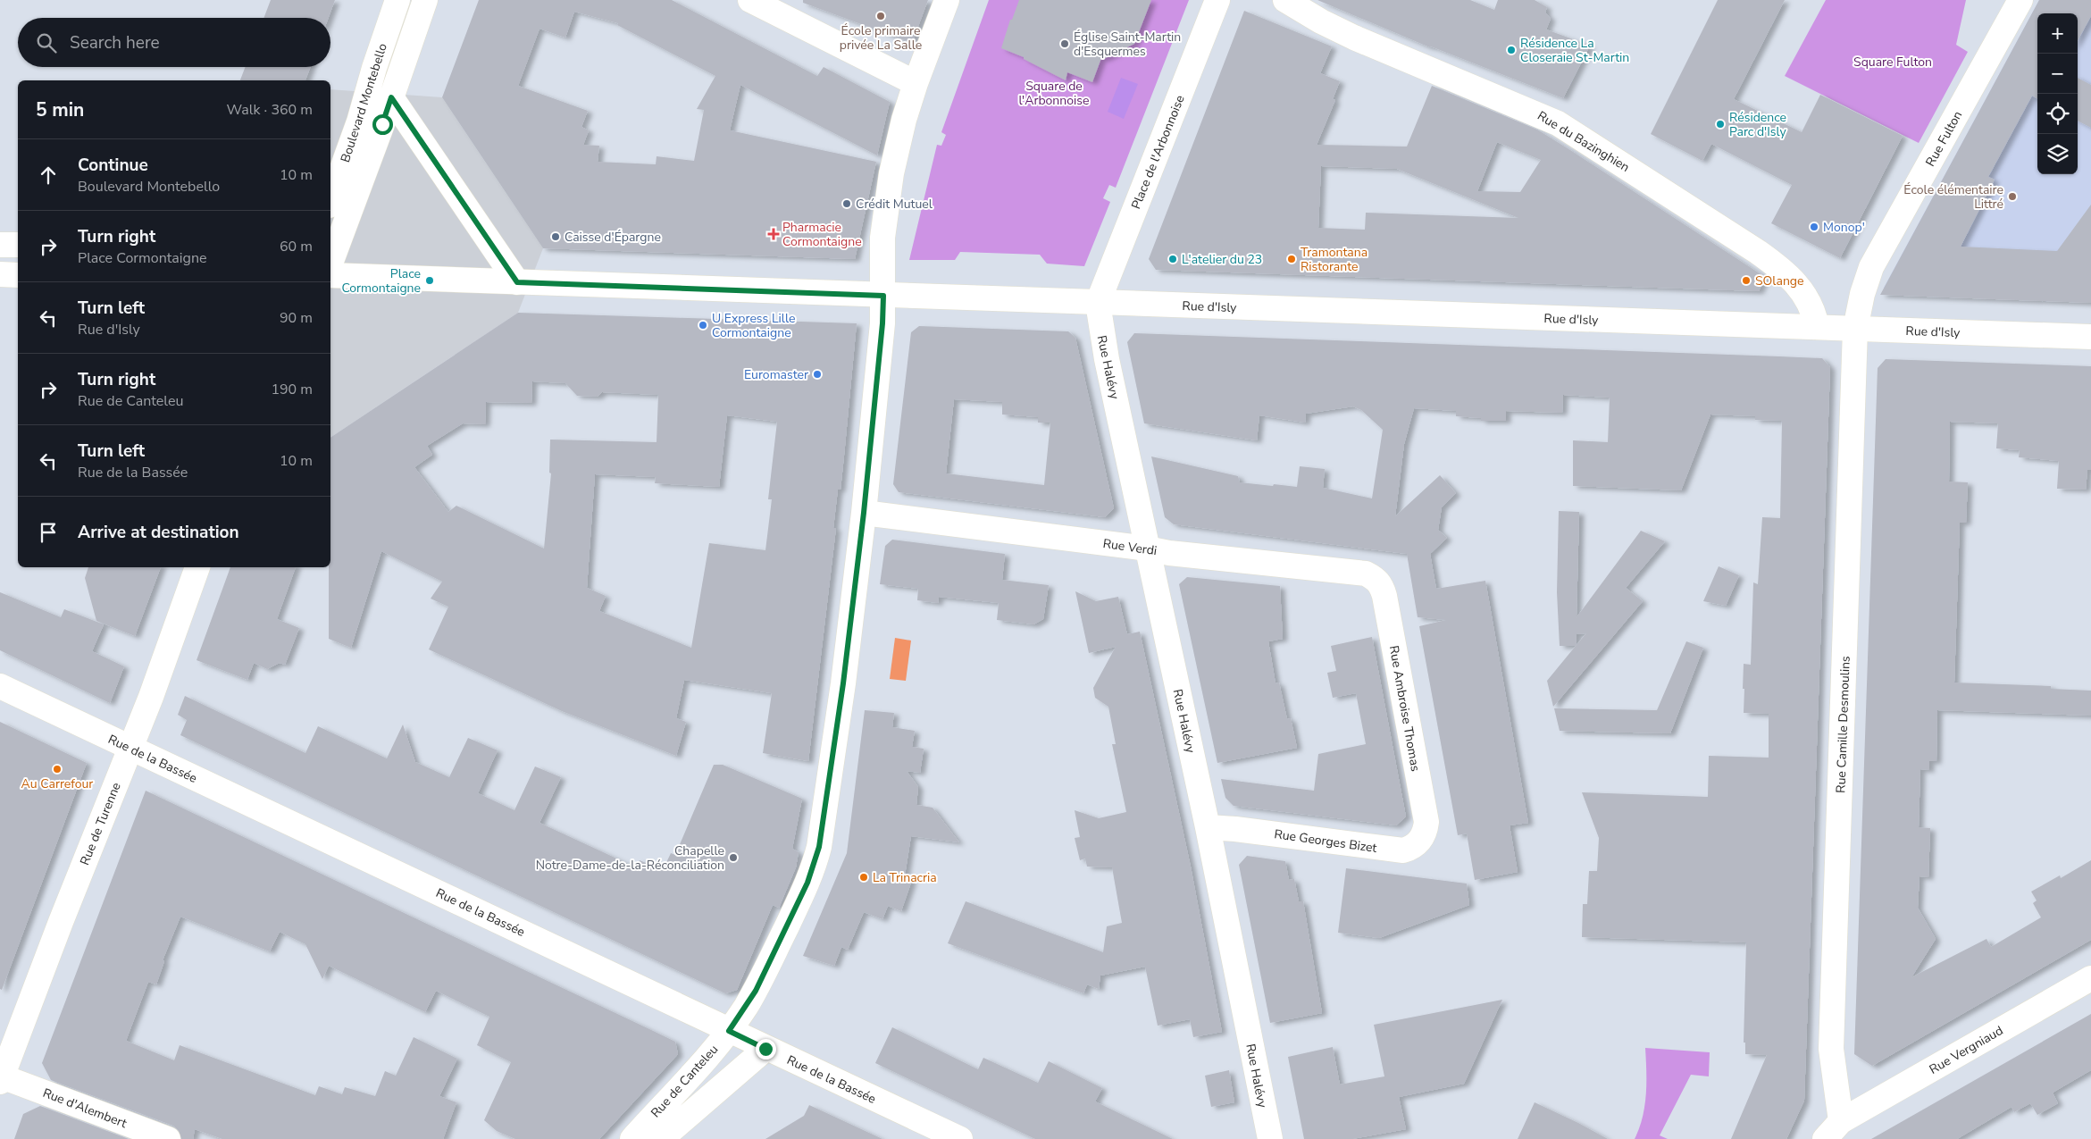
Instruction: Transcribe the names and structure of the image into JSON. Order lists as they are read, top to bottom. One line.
{"streets":{"street":["Boulevard Montebello","Rue Fulton","Rue du Bazinghien","Place de l'Arbonnoise","Rue d'Isly","Rue Halévy","Rue Verdi","Rue Ambroise Thomas","Rue Camille Desmoulins","Rue de la Bassée","Rue de Turenne","Rue Georges Bizet","Rue Vergniaud","Rue de Canteleu","Rue d'Alembert"]},"crossings":[["Rue Fulton","Rue d'Isly"],["Rue Fulton","Rue Camille Desmoulins"],["Rue du Bazinghien","Rue d'Isly"],["Place de l'Arbonnoise","Rue d'Isly"],["Place de l'Arbonnoise","Rue Halévy"],["Rue d'Isly","Rue Halévy"],["Rue d'Isly","Rue Camille Desmoulins"],["Rue d'Isly","Rue de Canteleu"],["Rue Halévy","Rue Verdi"],["Rue Halévy","Rue Georges Bizet"],["Rue Verdi","Rue Ambroise Thomas"],["Rue Verdi","Rue de Canteleu"],["Rue Ambroise Thomas","Rue Georges Bizet"],["Rue Camille Desmoulins","Rue Vergniaud"],["Rue de la Bassée","Rue de Turenne"],["Rue de la Bassée","Rue de Canteleu"],["Rue de Turenne","Rue d'Alembert"]],"parks":["Square Fulton","Square de l'Arbonnoise"],"places":{"other":["École primaire privée La Salle","Église Saint-Martin d'Esquermes","Résidence La Closeraie St-Martin","Résidence Parc d'Isly","École élémentaire Littré","Crédit Mutuel","Monop'","Caisse d'Épargne","L'atelier du 23","Tramontana Ristorante","Place Cormontaigne","SOlange","U Express Lille Cormontaigne","Euromaster","Au Carrefour","Chapelle Notre-Dame-de-la-Réconciliation","La Trinacria"],"health":["Pharmacie Cormontaigne"]},"page":{"map_buttons":["+","−"],"search":"Search here","heading":["5 min","Walk · 360 m"],"list":[["Continue","Boulevard Montebello","10 m"],["Turn right","Place Cormontaigne","60 m"],["Turn left","Rue d'Isly","90 m"],["Turn right","Rue de Canteleu","190 m"],["Turn left","Rue de la Bassée","10 m"],"Arrive at destination"]}}
